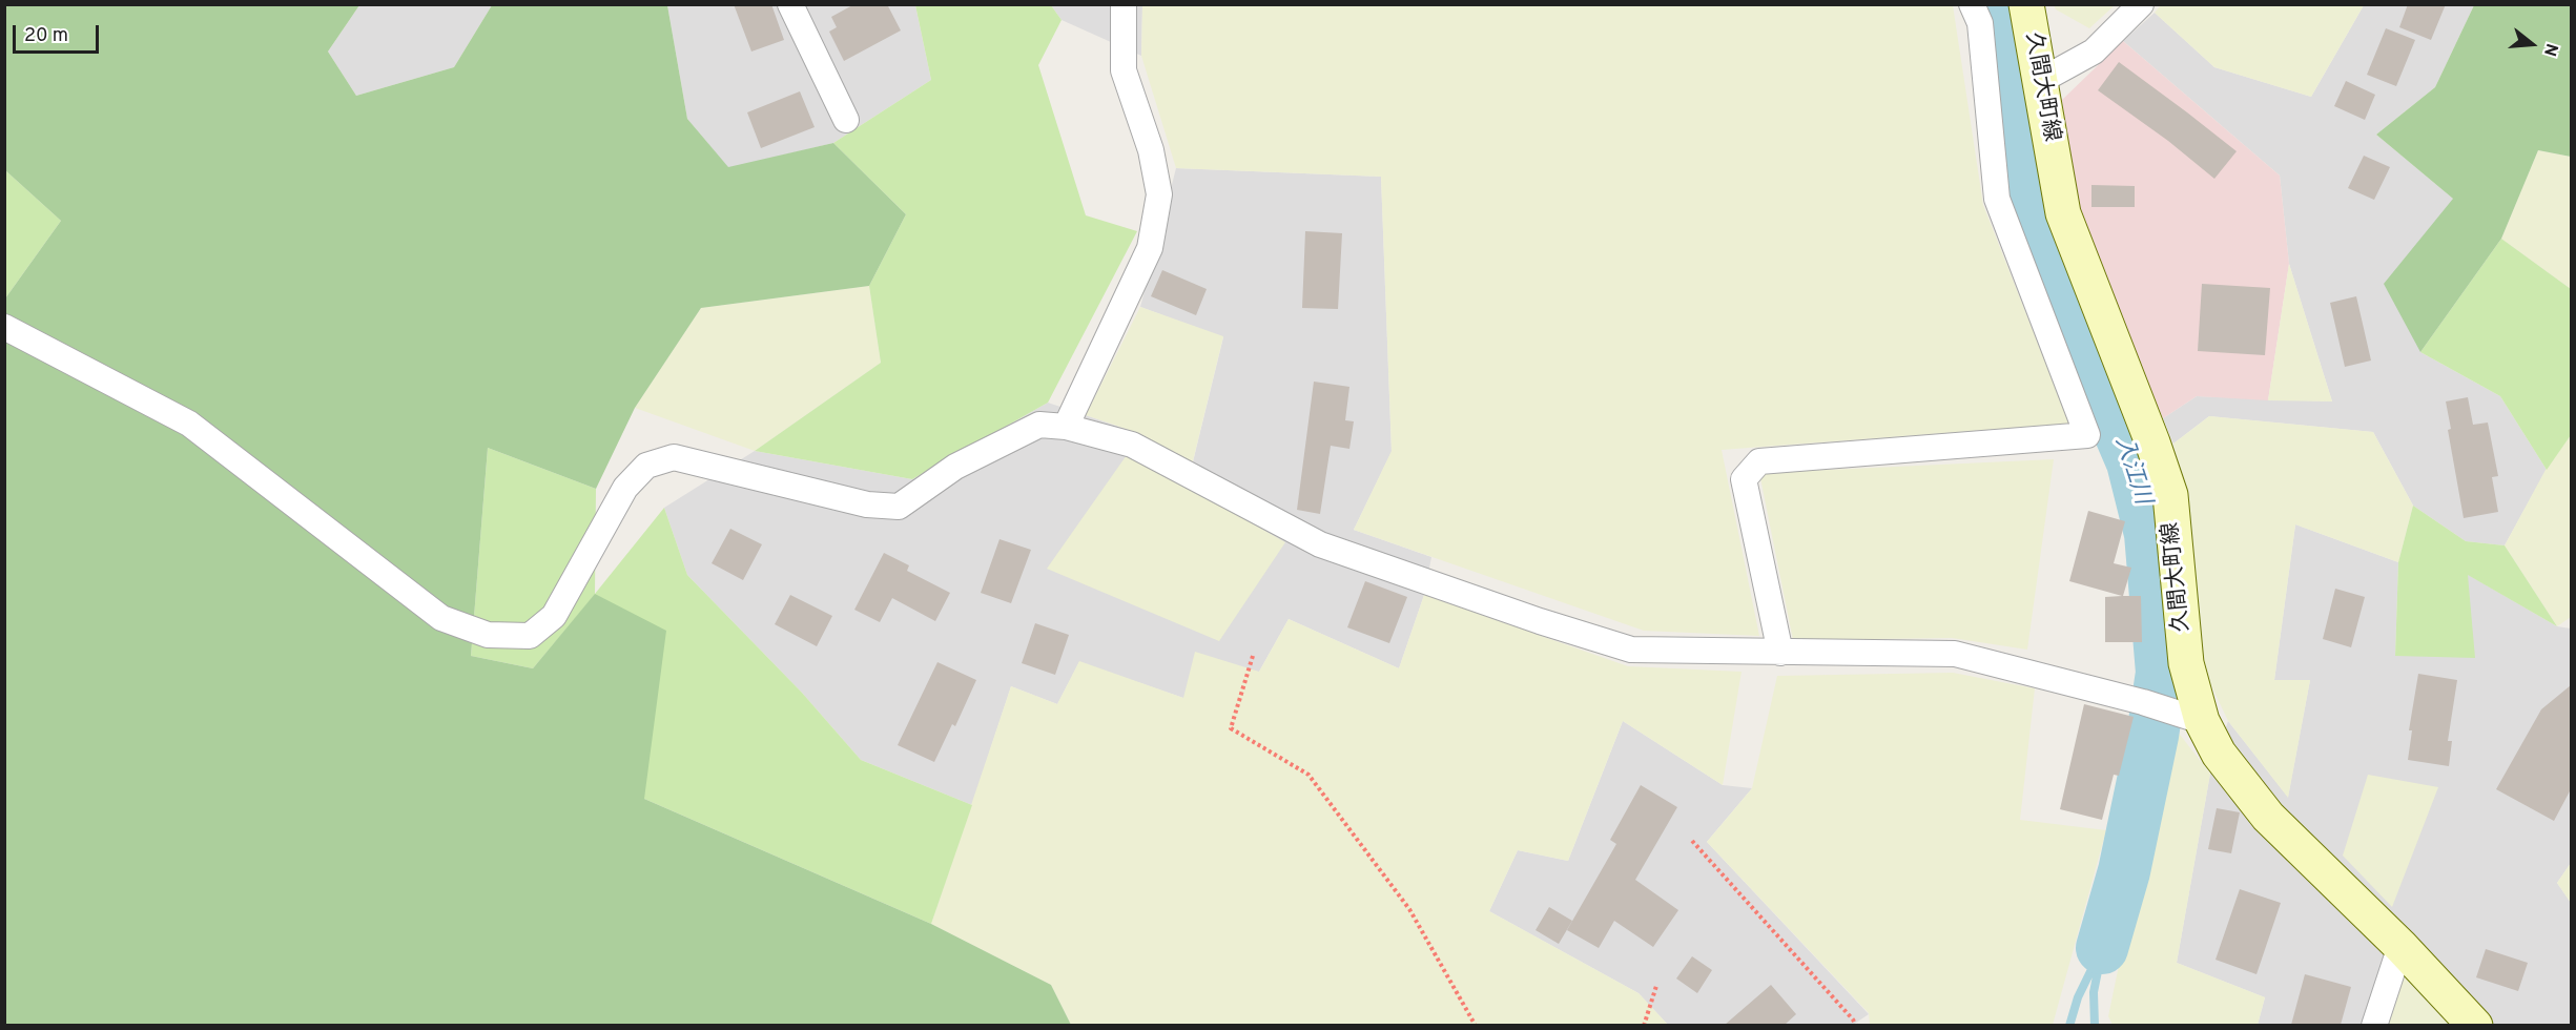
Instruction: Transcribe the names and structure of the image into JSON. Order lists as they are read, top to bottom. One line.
{"streets":{"main road":["久間大町線"]},"water":["入江川"],"scale_bar":"20 m","north":"right"}
